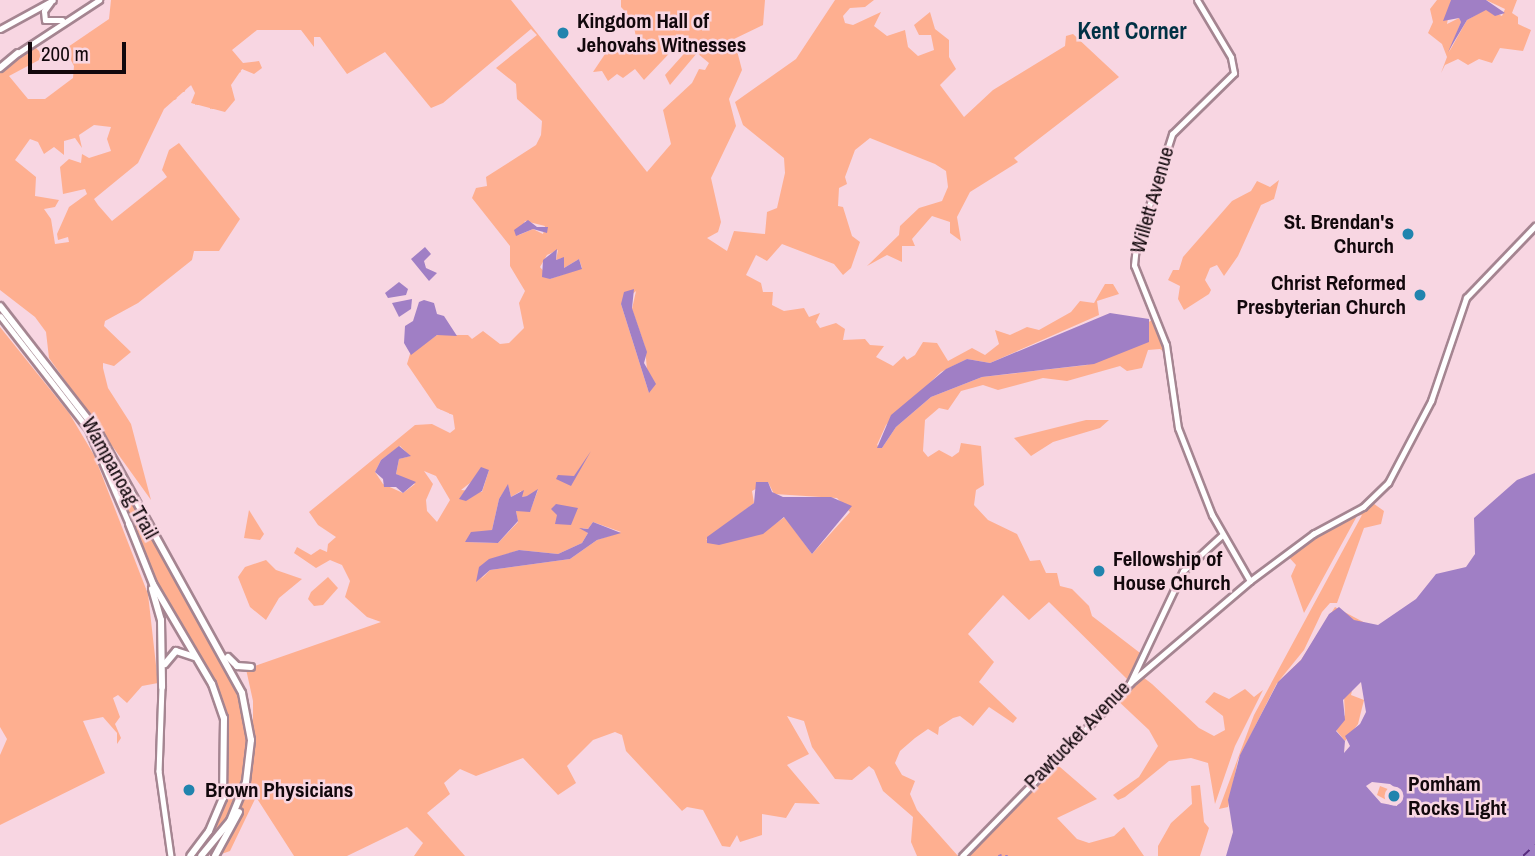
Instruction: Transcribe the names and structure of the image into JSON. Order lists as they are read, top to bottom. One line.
{"streets":{"highway":["Wampanoag Trail"],"main road":["Willett Avenue","Pawtucket Avenue"]},"crossings":[["Willett Avenue","Pawtucket Avenue"]],"districts":["Kent Corner"],"places":["Kingdom Hall of Jehovahs Witnesses","St. Brendan's Church","Christ Reformed Presbyterian Church","Fellowship of House Church","Brown Physicians","Pomham Rocks Light"],"scale_bar":"200 m"}
